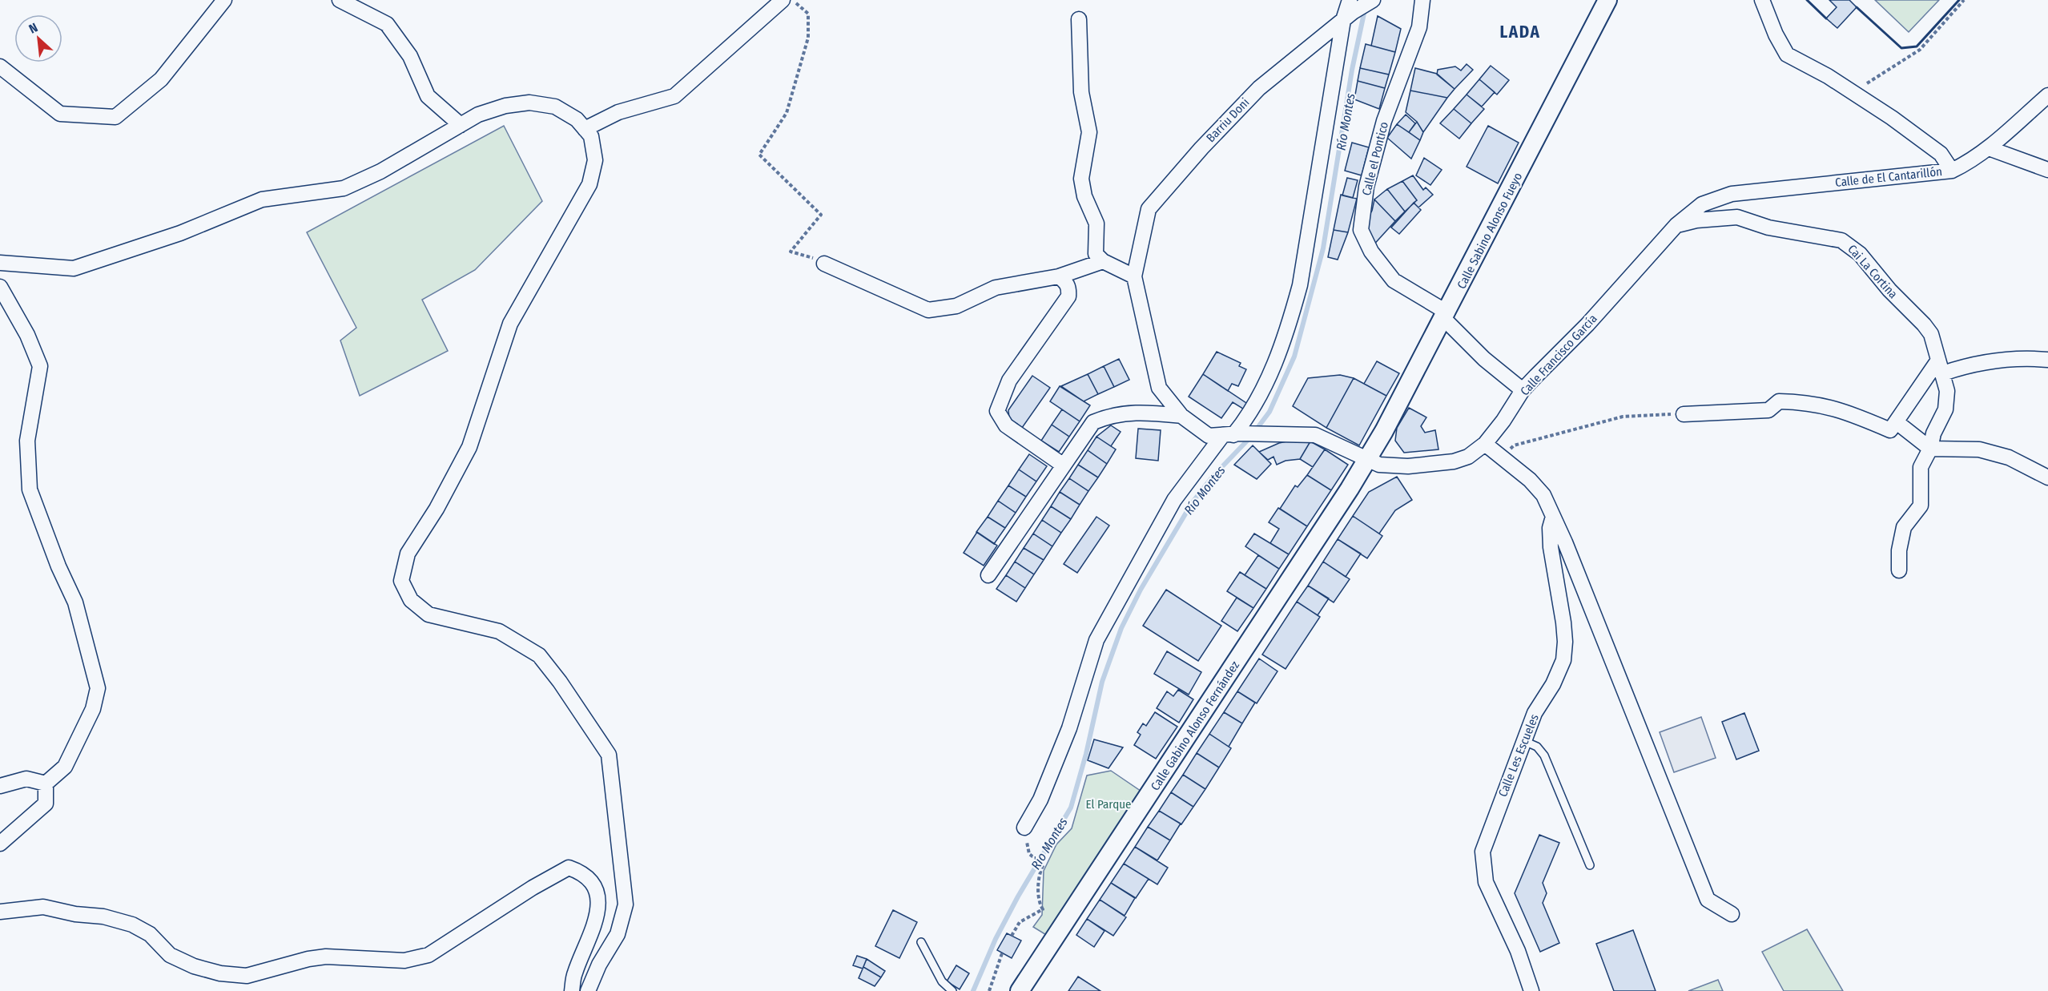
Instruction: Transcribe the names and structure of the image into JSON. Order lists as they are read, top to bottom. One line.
{"streets":{"street":["Barriu Doni","Calle el Pontico","Calle de El Cantarillón","Calle Sabino Alonso Fueyo","Cai La Cortina","Calle Francisco García","Calle Gabino Alonso Fernández","Calle Les Escueles"]},"crossings":[["Barriu Doni","Calle Sabino Alonso Fueyo"],["Barriu Doni","Calle Francisco García"],["Barriu Doni","Calle Gabino Alonso Fernández"],["Calle el Pontico","Calle Sabino Alonso Fueyo"],["Calle el Pontico","Calle Francisco García"],["Calle de El Cantarillón","Calle Francisco García"],["Calle Sabino Alonso Fueyo","Calle Francisco García"],["Calle Sabino Alonso Fueyo","Calle Gabino Alonso Fernández"],["Cai La Cortina","Calle Francisco García"],["Calle Francisco García","Calle Gabino Alonso Fernández"]],"districts":["LADA"],"water":["Río Montes"],"parks":["El Parque"],"north":"top left"}
